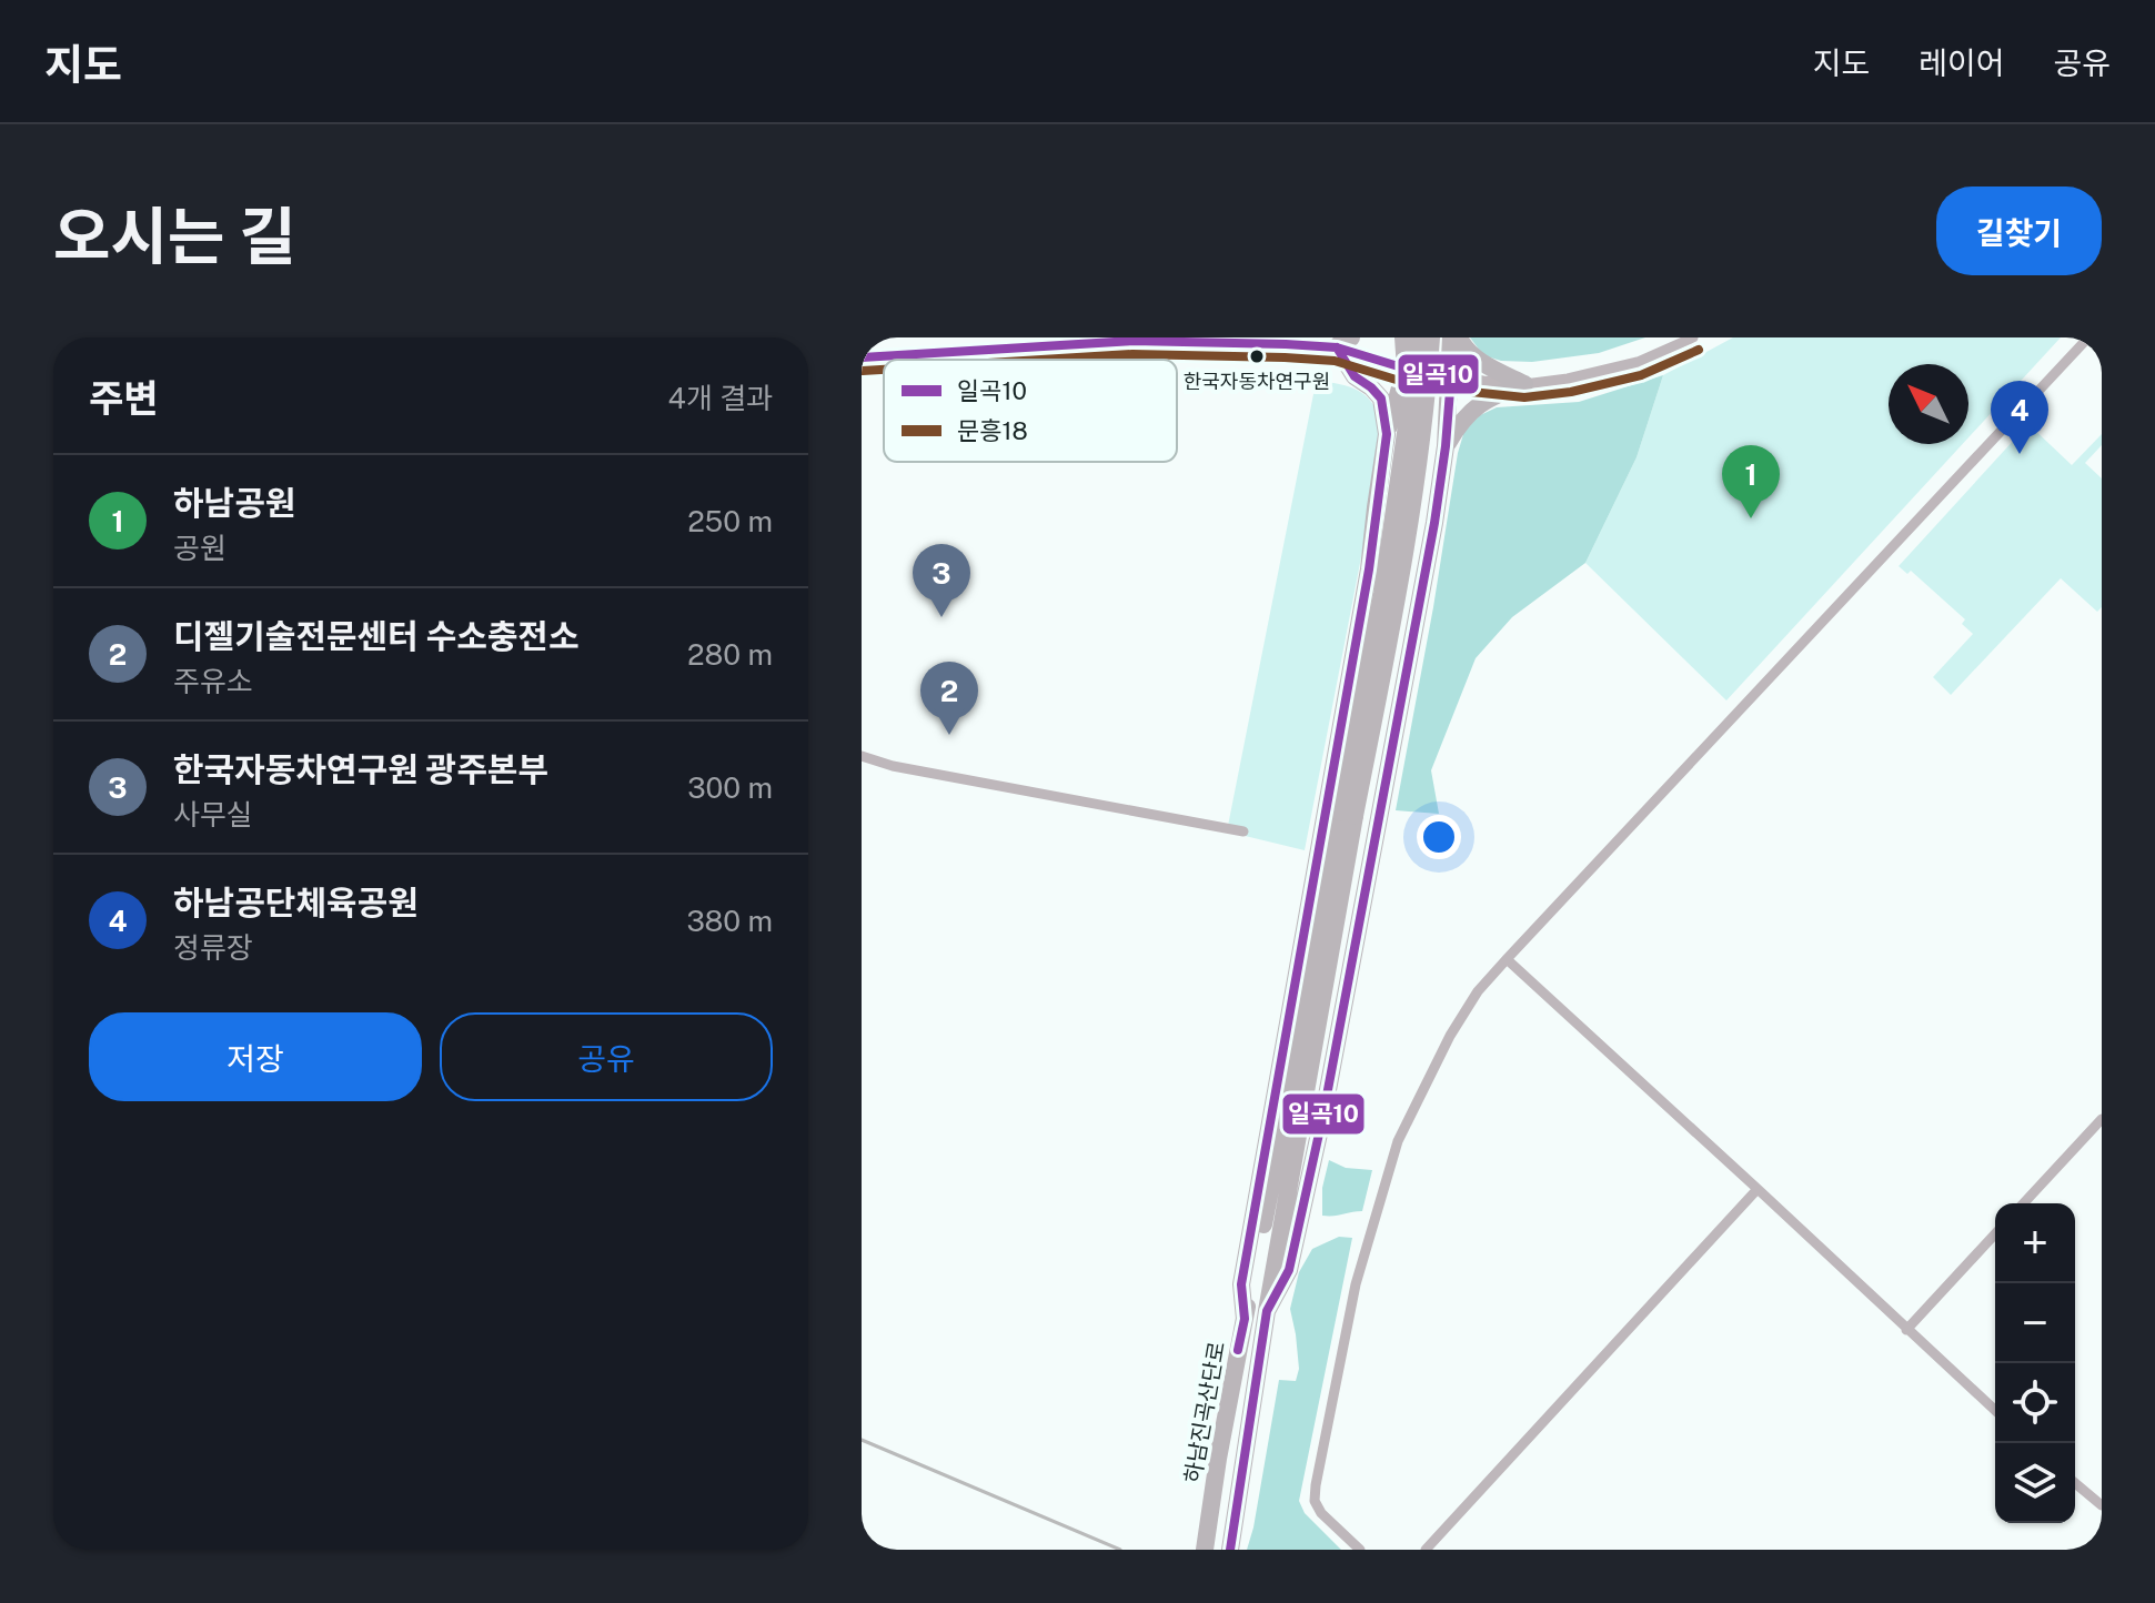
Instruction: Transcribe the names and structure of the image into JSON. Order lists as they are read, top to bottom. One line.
{"streets":{"highway":["하남진곡산단로"]},"places":["한국자동차연구원"],"lines":["transit line 일곡10","transit line 문흥18"],"legend":["일곡10","문흥18"],"north":"top left","page":{"header":"지도","nav":["지도","레이어","공유"],"title":"오시는 길","buttons":["길찾기",["저장","공유"]],"heading":["주변","4개 결과"],"pins":["4","1","3","2"],"list":[{"mark":"1","name":"하남공원","note":"공원","value":"250 m"},{"mark":"2","name":"디젤기술전문센터 수소충전소","note":"주유소","value":"280 m"},{"mark":"3","name":"한국자동차연구원 광주본부","note":"사무실","value":"300 m"},{"mark":"4","name":"하남공단체육공원","note":"정류장","value":"380 m"}],"map_buttons":["+","−"]}}
